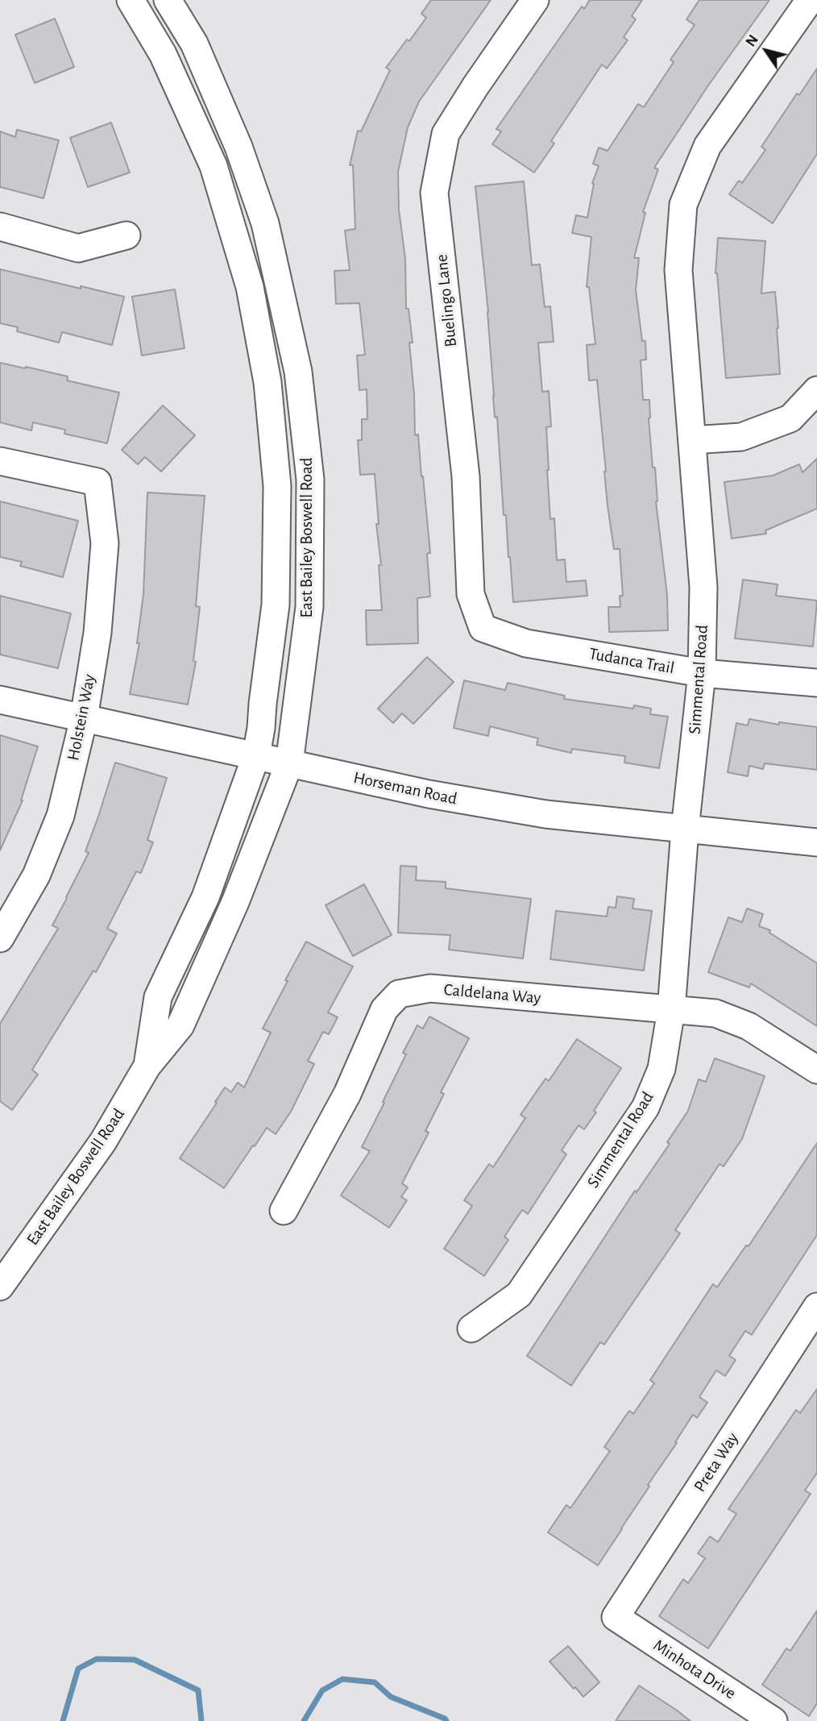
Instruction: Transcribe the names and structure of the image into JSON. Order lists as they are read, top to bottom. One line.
{"streets":{"street":["Buelingo Lane","East Bailey Boswell Road","Tudanca Trail","Simmental Road","Holstein Way","Horseman Road","Caldelana Way","Preta Way","Minhota Drive"]},"crossings":[["Buelingo Lane","Tudanca Trail"],["East Bailey Boswell Road","Horseman Road"],["Tudanca Trail","Simmental Road"],["Simmental Road","Horseman Road"],["Simmental Road","Caldelana Way"],["Holstein Way","Horseman Road"],["Preta Way","Minhota Drive"]],"north":"top left"}
